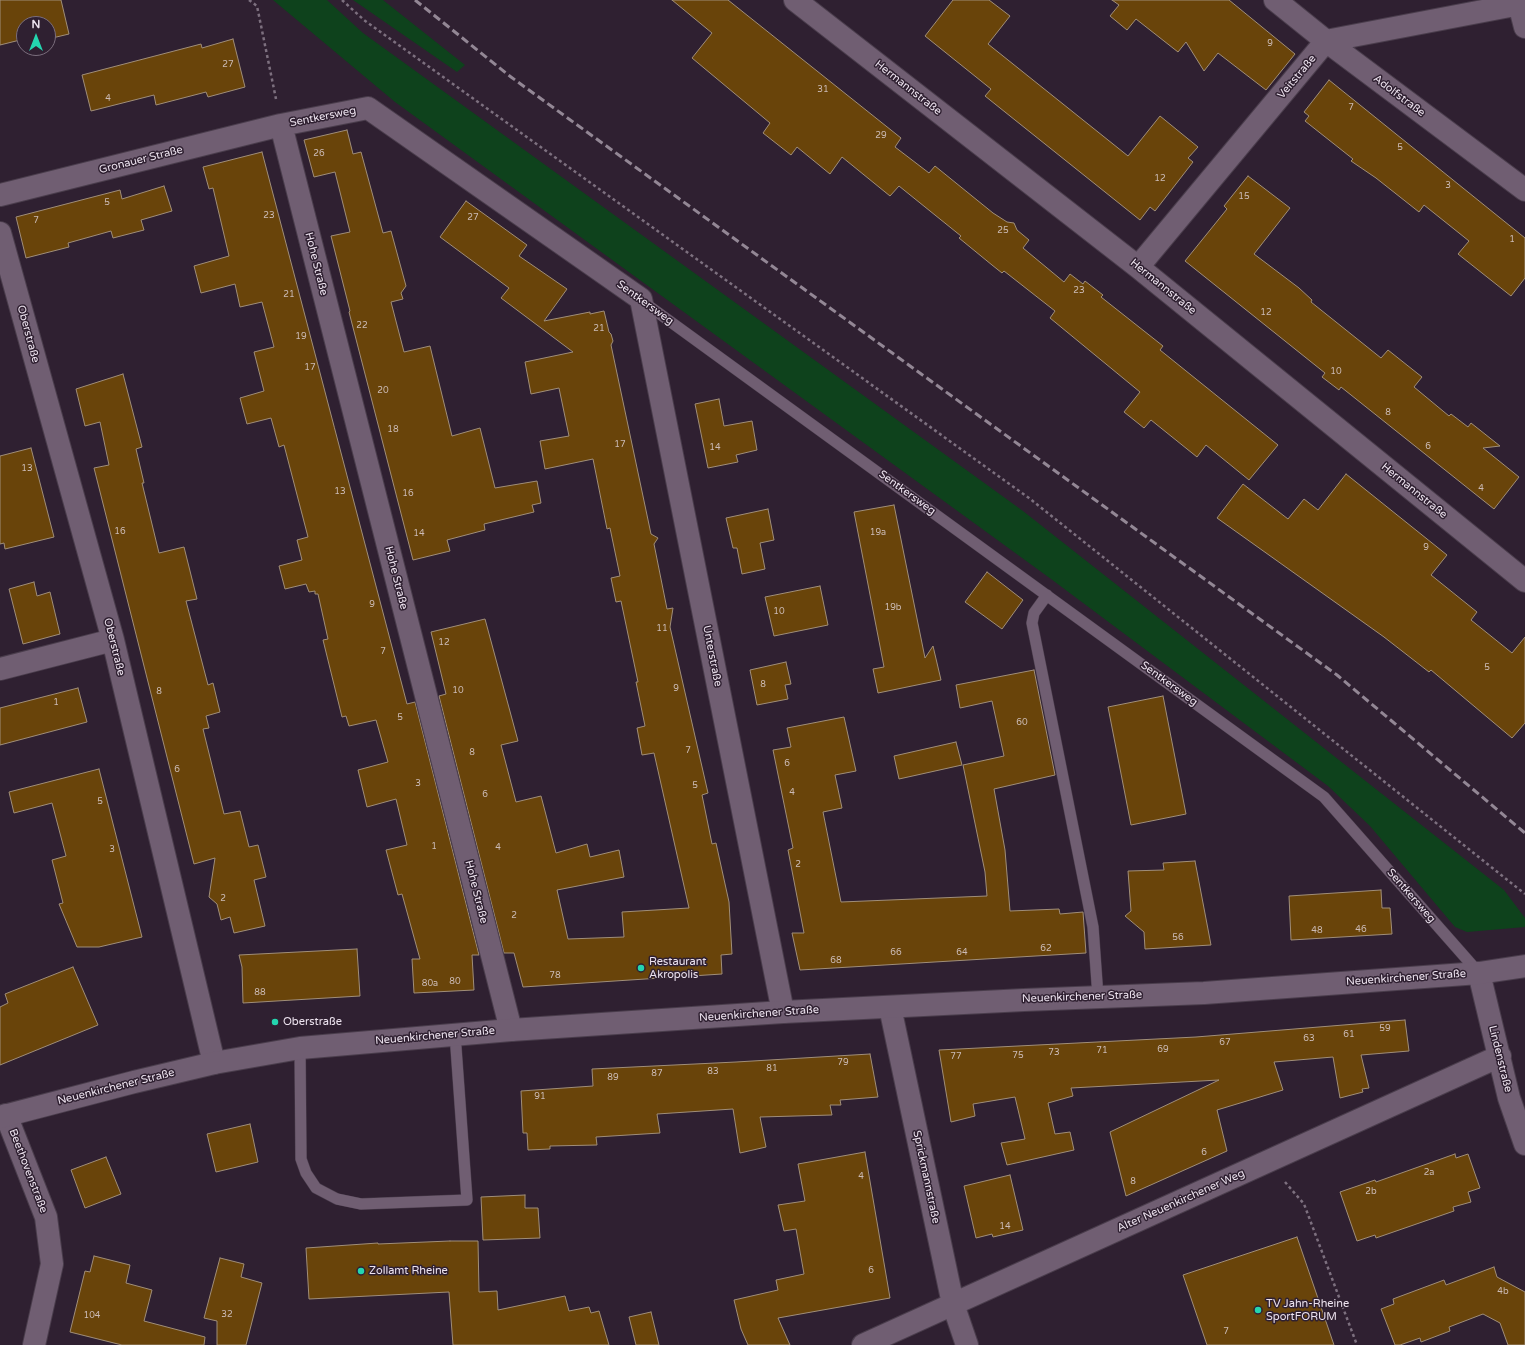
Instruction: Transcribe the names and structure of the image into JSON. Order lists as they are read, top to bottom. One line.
{"streets":{"street":["Veitstraße","Hermannstraße","Adolfstraße","Sentkersweg","Gronauer Straße","Hohe Straße","Oberstraße","Unterstraße","Neuenkirchener Straße","Lindenstraße","Beethovenstraße","Sprickmannstraße","Alter Neuenkirchener Weg"]},"crossings":[["Veitstraße","Hermannstraße"],["Veitstraße","Adolfstraße"],["Sentkersweg","Gronauer Straße"],["Sentkersweg","Hohe Straße"],["Sentkersweg","Unterstraße"],["Sentkersweg","Neuenkirchener Straße"],["Sentkersweg","Lindenstraße"],["Gronauer Straße","Hohe Straße"],["Hohe Straße","Neuenkirchener Straße"],["Oberstraße","Neuenkirchener Straße"],["Unterstraße","Neuenkirchener Straße"],["Neuenkirchener Straße","Lindenstraße"],["Neuenkirchener Straße","Beethovenstraße"],["Neuenkirchener Straße","Sprickmannstraße"],["Lindenstraße","Alter Neuenkirchener Weg"],["Sprickmannstraße","Alter Neuenkirchener Weg"]],"places":["Restaurant Akropolis","Oberstraße","Zollamt Rheine","TV Jahn-Rheine SportFORUM"],"house_numbers":["9","27","31","4","7","29","5","26","12","3","15","5","23","27","7","25","1","23","21","12","22","21","19","17","10","20","8","18","17","6","14","13","4","13","16","16","19a","14","9","9","19b","10","11","12","7","5","8","9","10","8","1","5","60","7","8","6","6","3","5","4","6","5","1","4","3","2","2","2","46","48","56","62","66","64","68","78","80","80a","88","59","61","63","67","69","71","73","75","77","79","81","83","87","89","91","6","2a","4","8","2b","14","6","4b","32","104","7"],"north":"top"}
